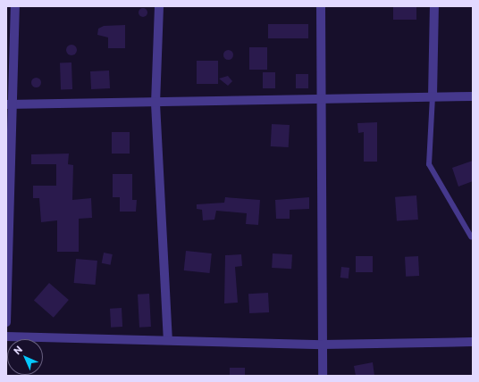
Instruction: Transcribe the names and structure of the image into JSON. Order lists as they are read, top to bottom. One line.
{"north":"top left"}
